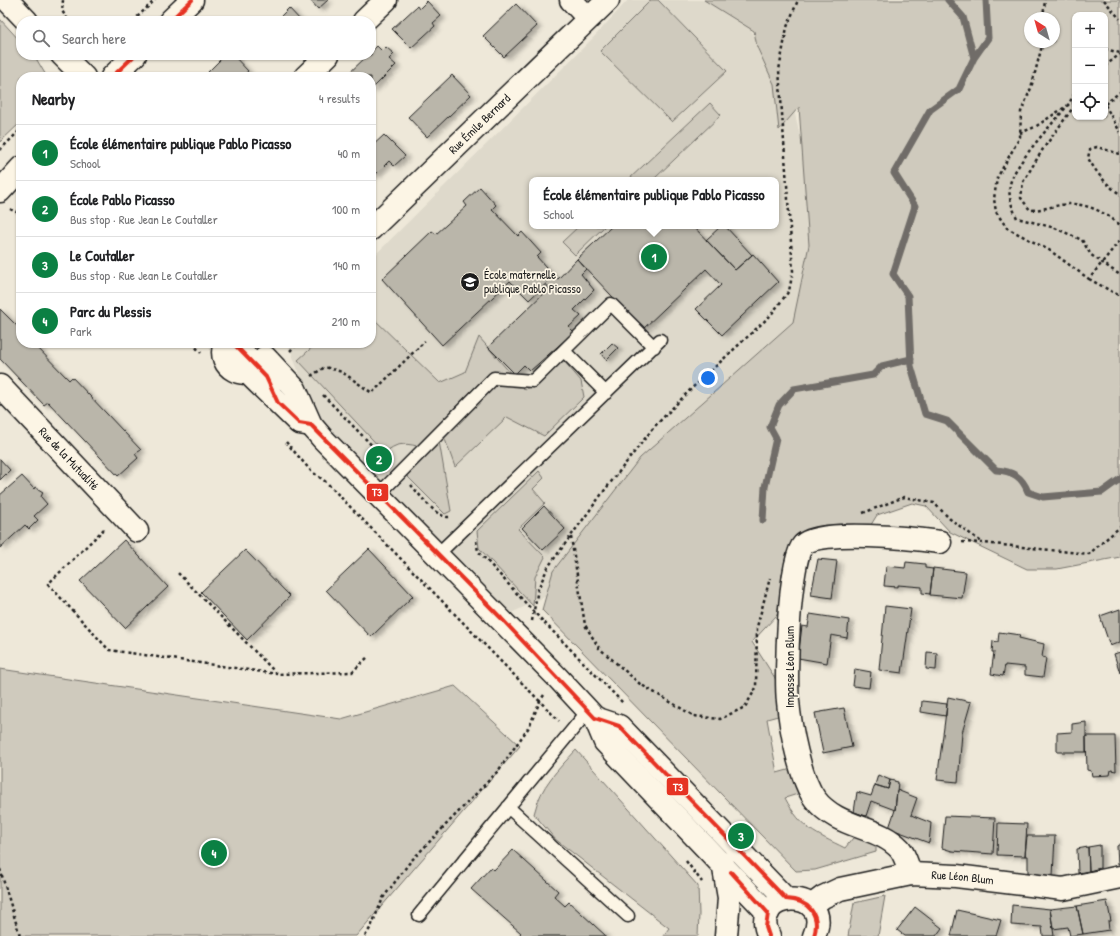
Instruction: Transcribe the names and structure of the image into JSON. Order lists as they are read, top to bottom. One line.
{"streets":{"street":["Rue Émile Bernard","Rue de la Mutualité","Impasse Léon Blum","Rue Léon Blum"]},"crossings":[["Impasse Léon Blum","Rue Léon Blum"]],"places":{"school or university":["École maternelle publique Pablo Picasso"]},"lines":["transit line T3"],"north":"top left","page":{"map_buttons":["+","−"],"search":"Search here","heading":["Nearby","4 results"],"list":[{"mark":"1","name":"École élémentaire publique Pablo Picasso","note":"School","value":"40 m"},{"mark":"2","name":"École Pablo Picasso","note":"Bus stop · Rue Jean Le Coutaller","value":"100 m"},{"mark":"3","name":"Le Coutaller","note":"Bus stop · Rue Jean Le Coutaller","value":"140 m"},{"mark":"4","name":"Parc du Plessis","note":"Park","value":"210 m"}],"popup":["École élémentaire publique Pablo Picasso","School"],"pins":["1","2","3","4"]}}
